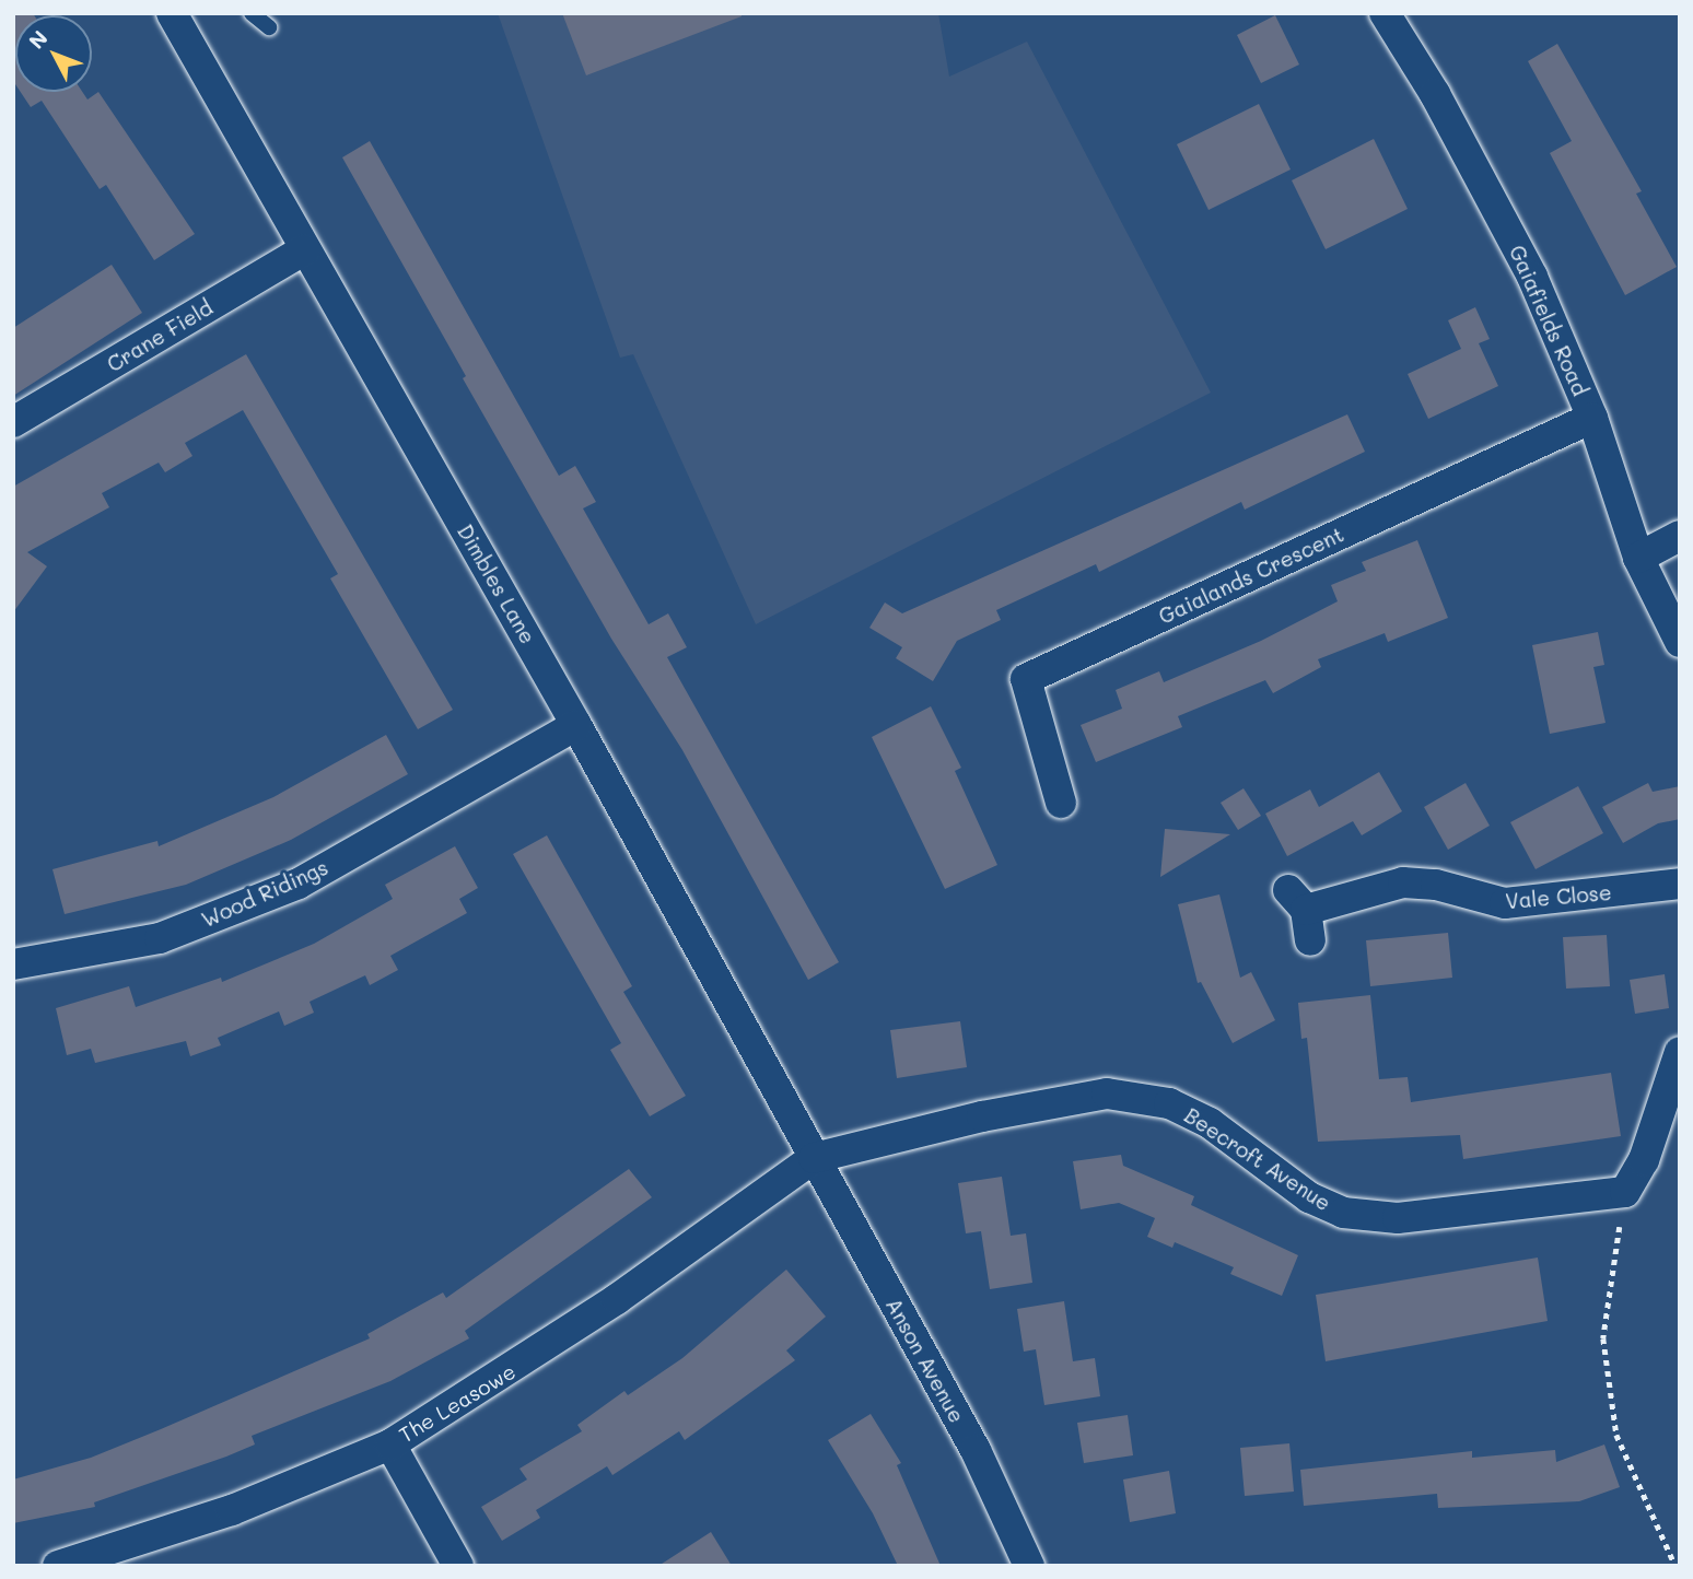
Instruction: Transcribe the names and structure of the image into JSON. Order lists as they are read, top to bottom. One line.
{"streets":{"street":["Gaiafields Road","Crane Field","Gaialands Crescent","Dimbles Lane","Wood Ridings","Vale Close","Beecroft Avenue","Anson Avenue","The Leasowe"]},"crossings":[["Gaiafields Road","Gaialands Crescent"],["Crane Field","Dimbles Lane"],["Dimbles Lane","Wood Ridings"],["Dimbles Lane","Beecroft Avenue"],["Dimbles Lane","Anson Avenue"],["Dimbles Lane","The Leasowe"],["Beecroft Avenue","Anson Avenue"],["Beecroft Avenue","The Leasowe"],["Anson Avenue","The Leasowe"]],"north":"top left"}
